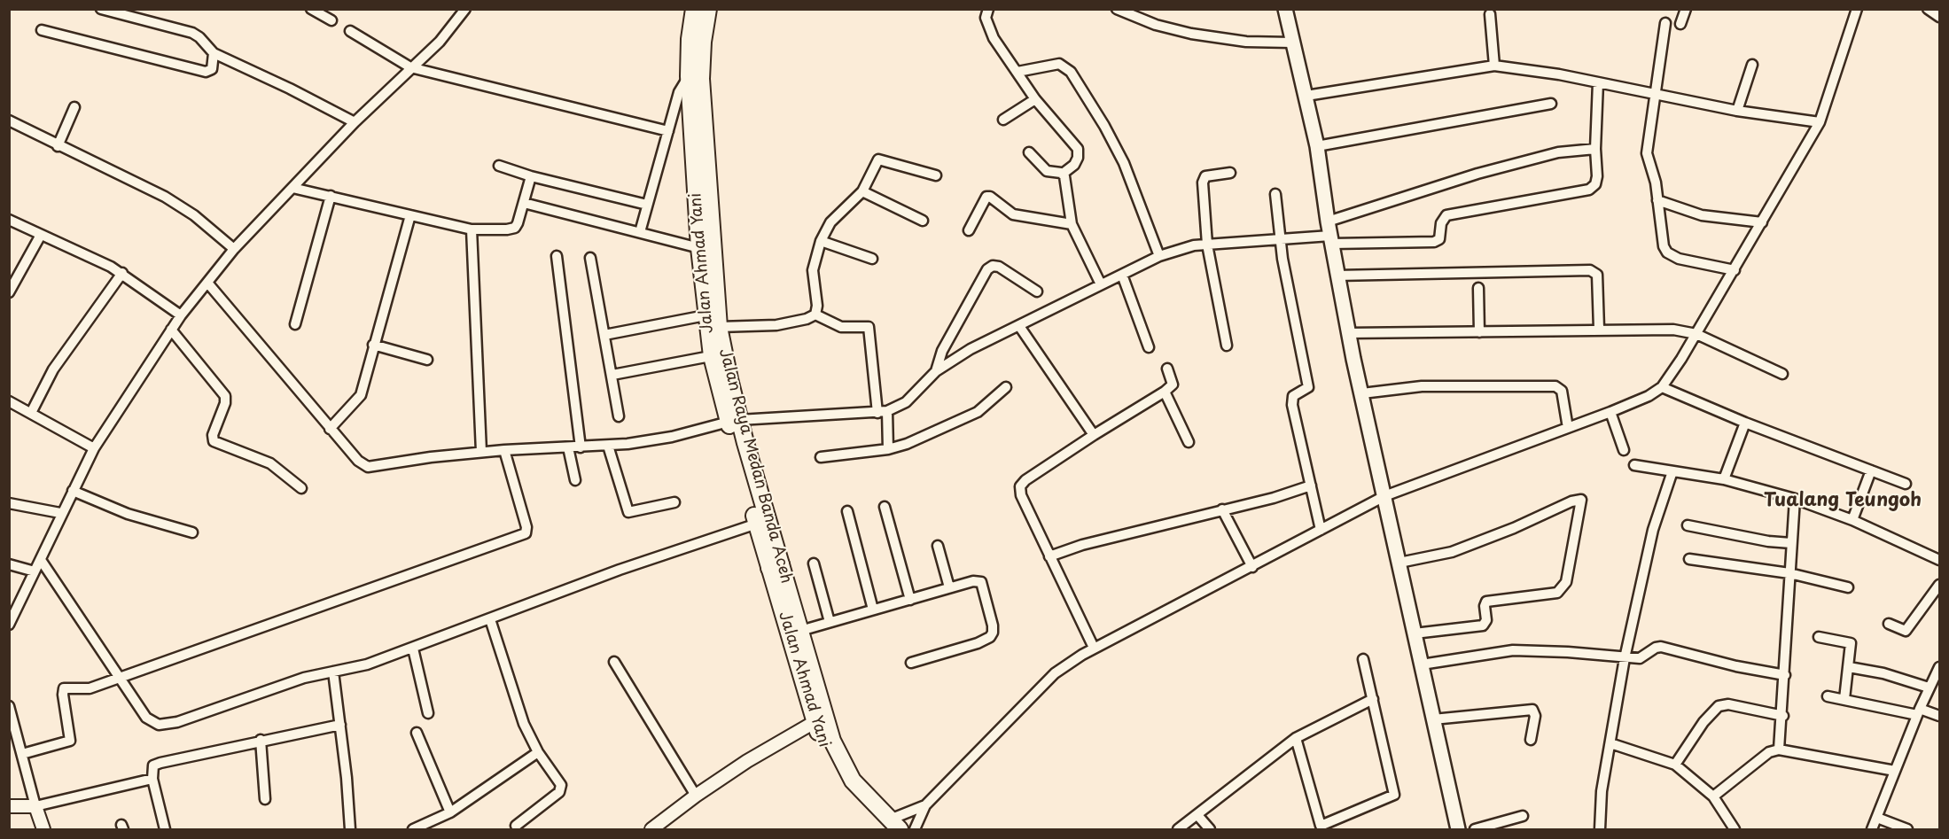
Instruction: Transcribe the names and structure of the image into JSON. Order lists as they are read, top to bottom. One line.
{"streets":{"main road":["Jalan Ahmad Yani","Jalan Raya Medan Banda Aceh"]},"crossings":[["Jalan Ahmad Yani","Jalan Raya Medan Banda Aceh"]],"districts":["Tualang Teungoh"]}
